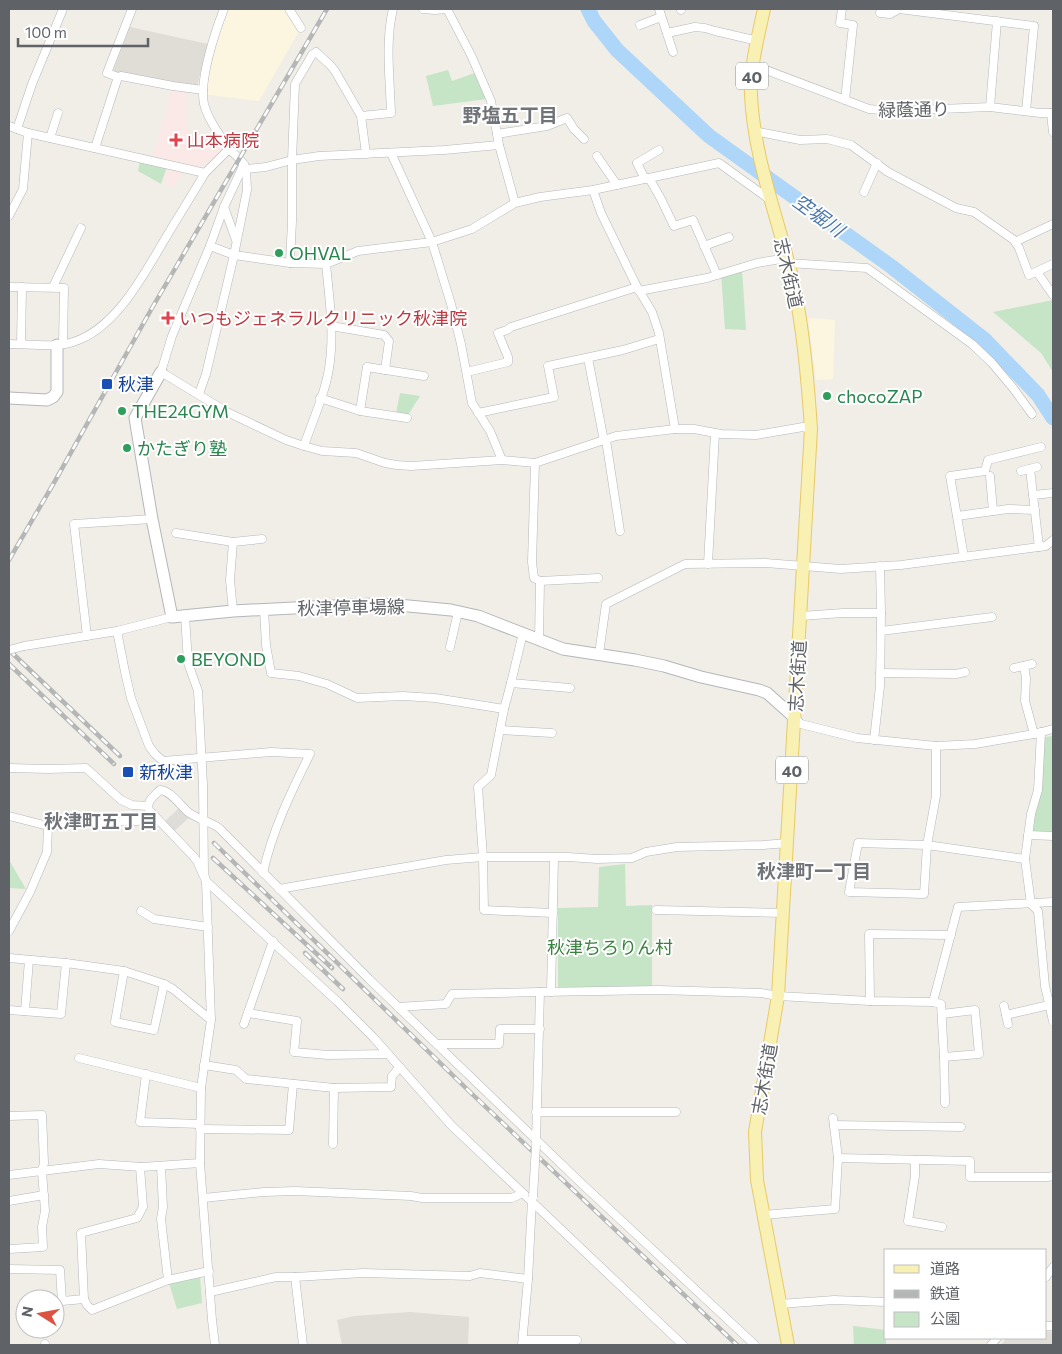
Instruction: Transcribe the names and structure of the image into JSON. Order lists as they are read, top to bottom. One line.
{"streets":{"main road":["40","志木街道","秋津停車場線"],"street":["緑蔭通り"]},"crossings":[["緑蔭通り","志木街道"],["志木街道","秋津停車場線"]],"districts":["野塩五丁目","秋津町五丁目","秋津町一丁目"],"water":["空堀川"],"parks":["秋津ちろりん村"],"places":{"health":["山本病院","いつもジェネラルクリニック秋津院"],"other":["OHVAL","chocoZAP","THE24GYM","かたぎり塾","BEYOND"],"transit":["秋津","新秋津"]},"legend":["道路","鉄道","公園"],"scale_bar":"100 m","north":"left"}
